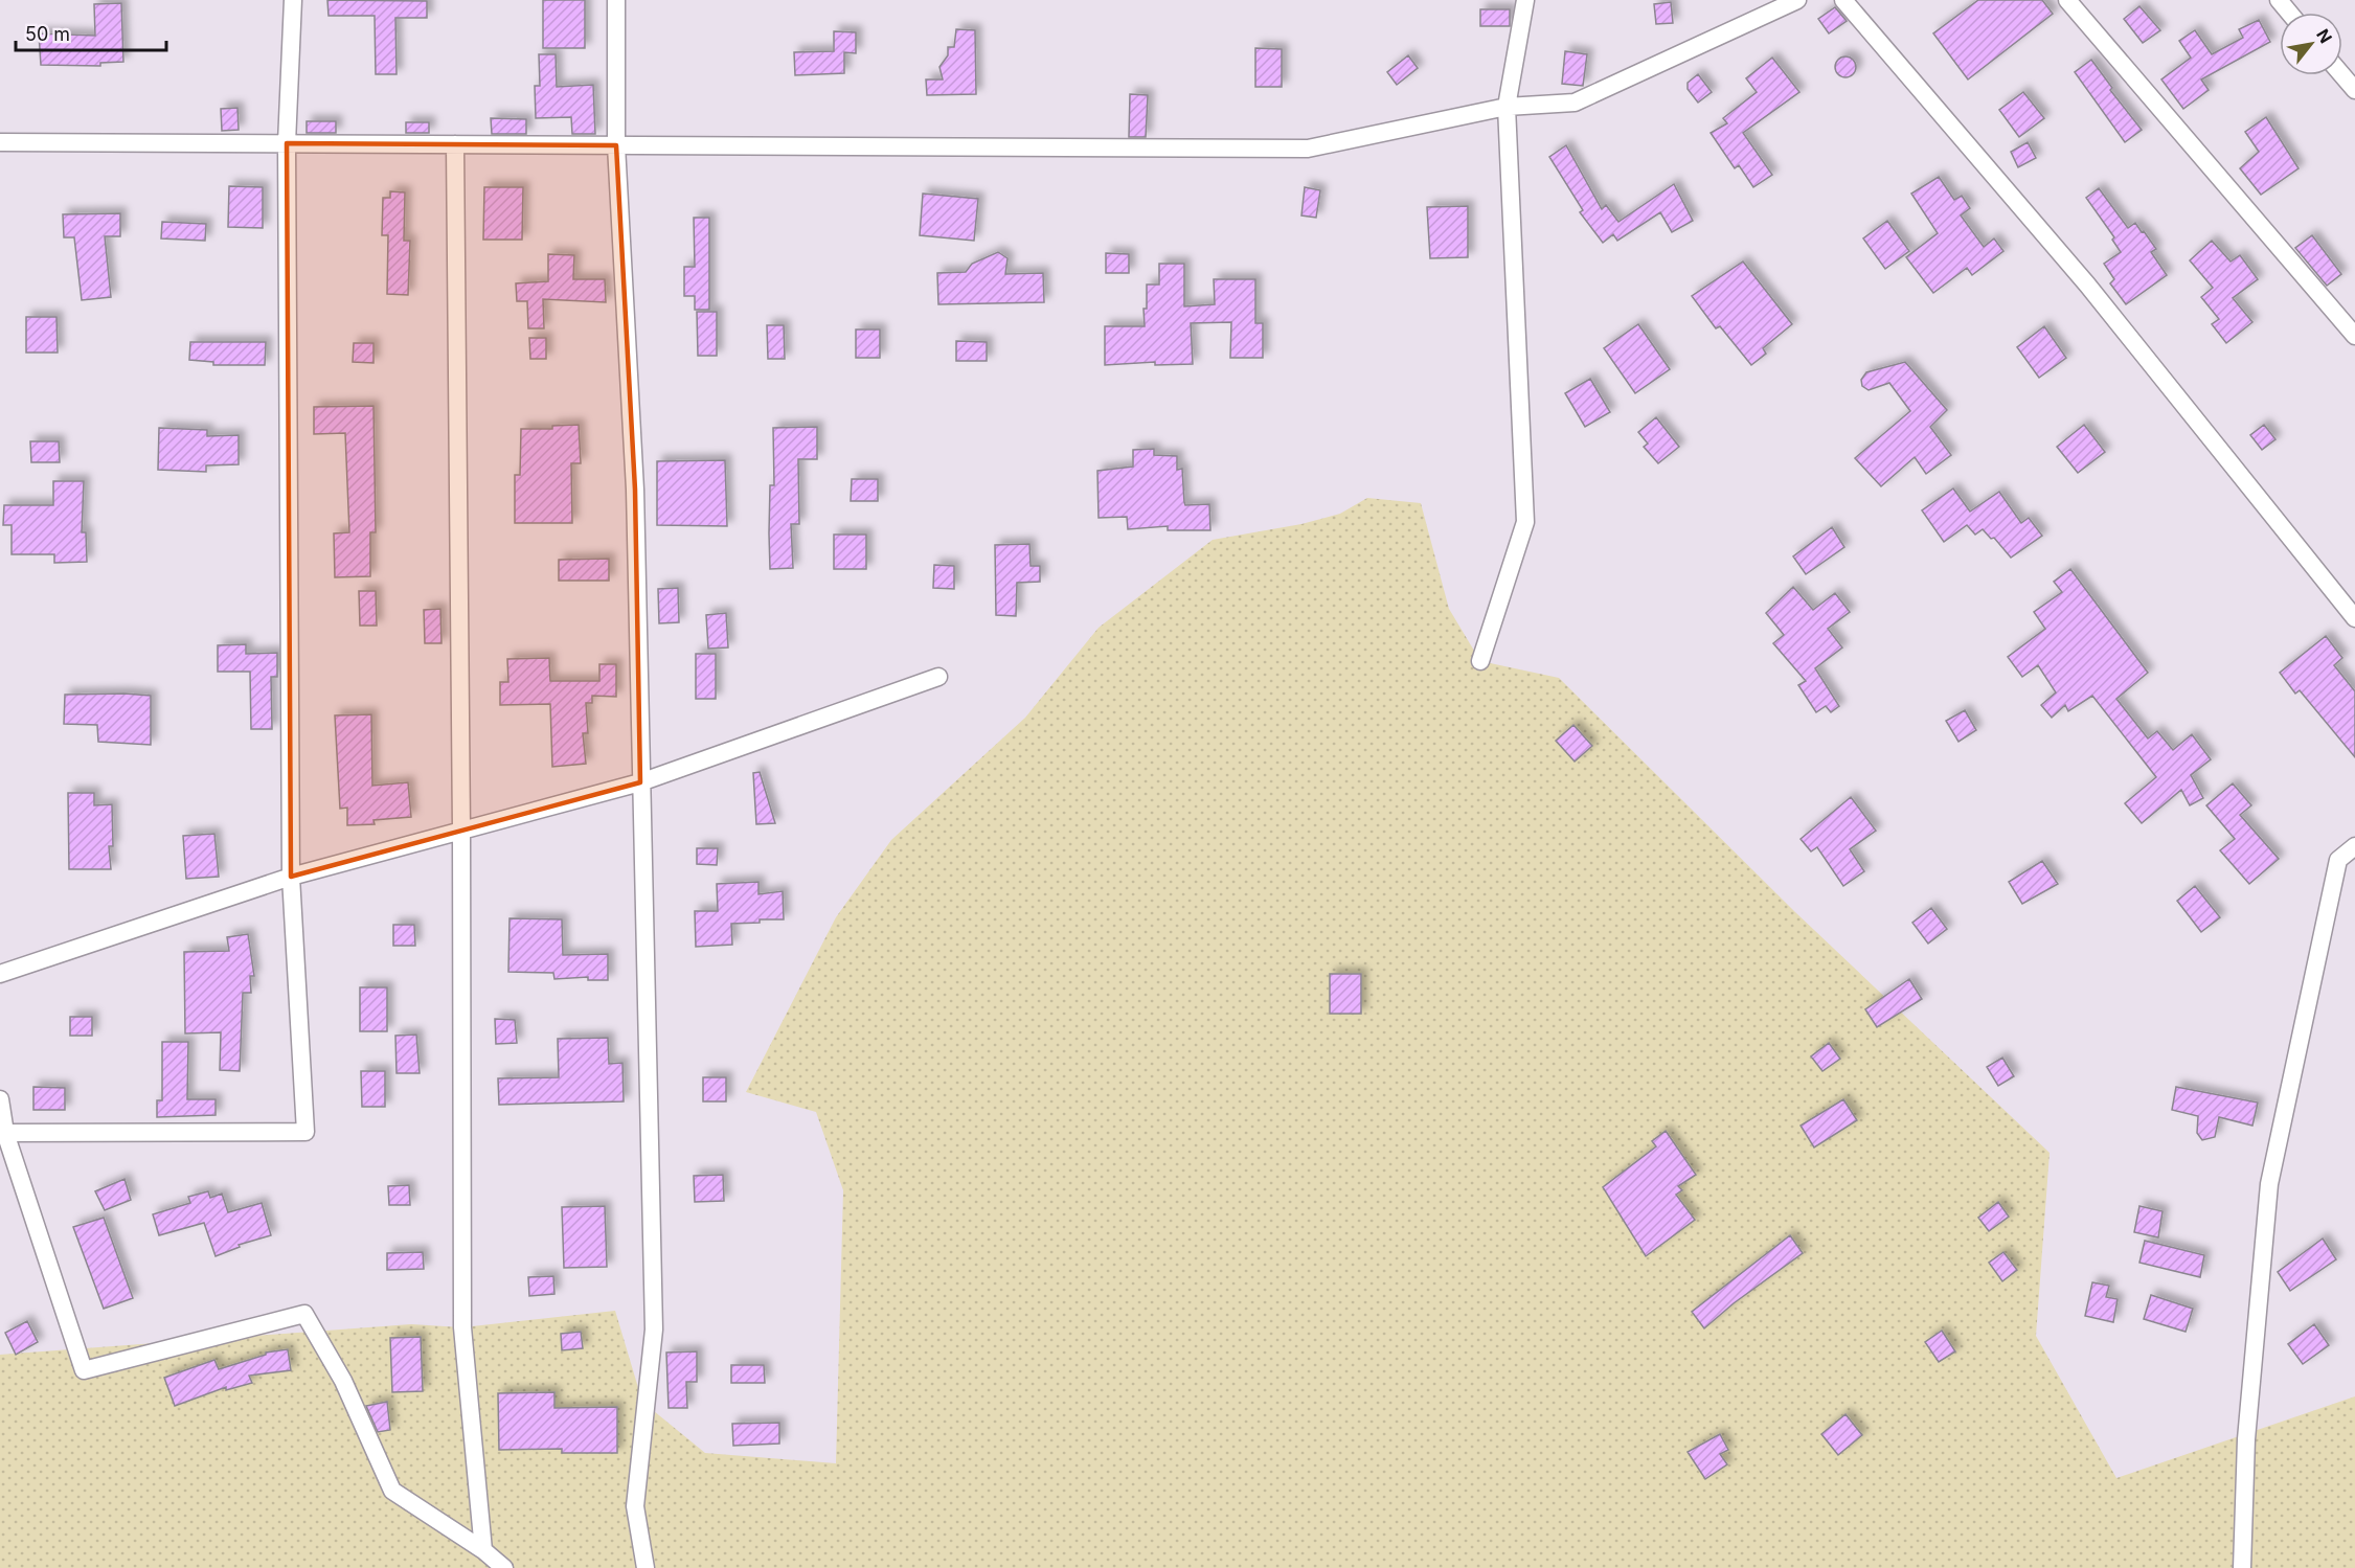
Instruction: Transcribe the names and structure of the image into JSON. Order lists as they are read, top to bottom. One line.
{"scale_bar":"50 m","north":"top right"}
